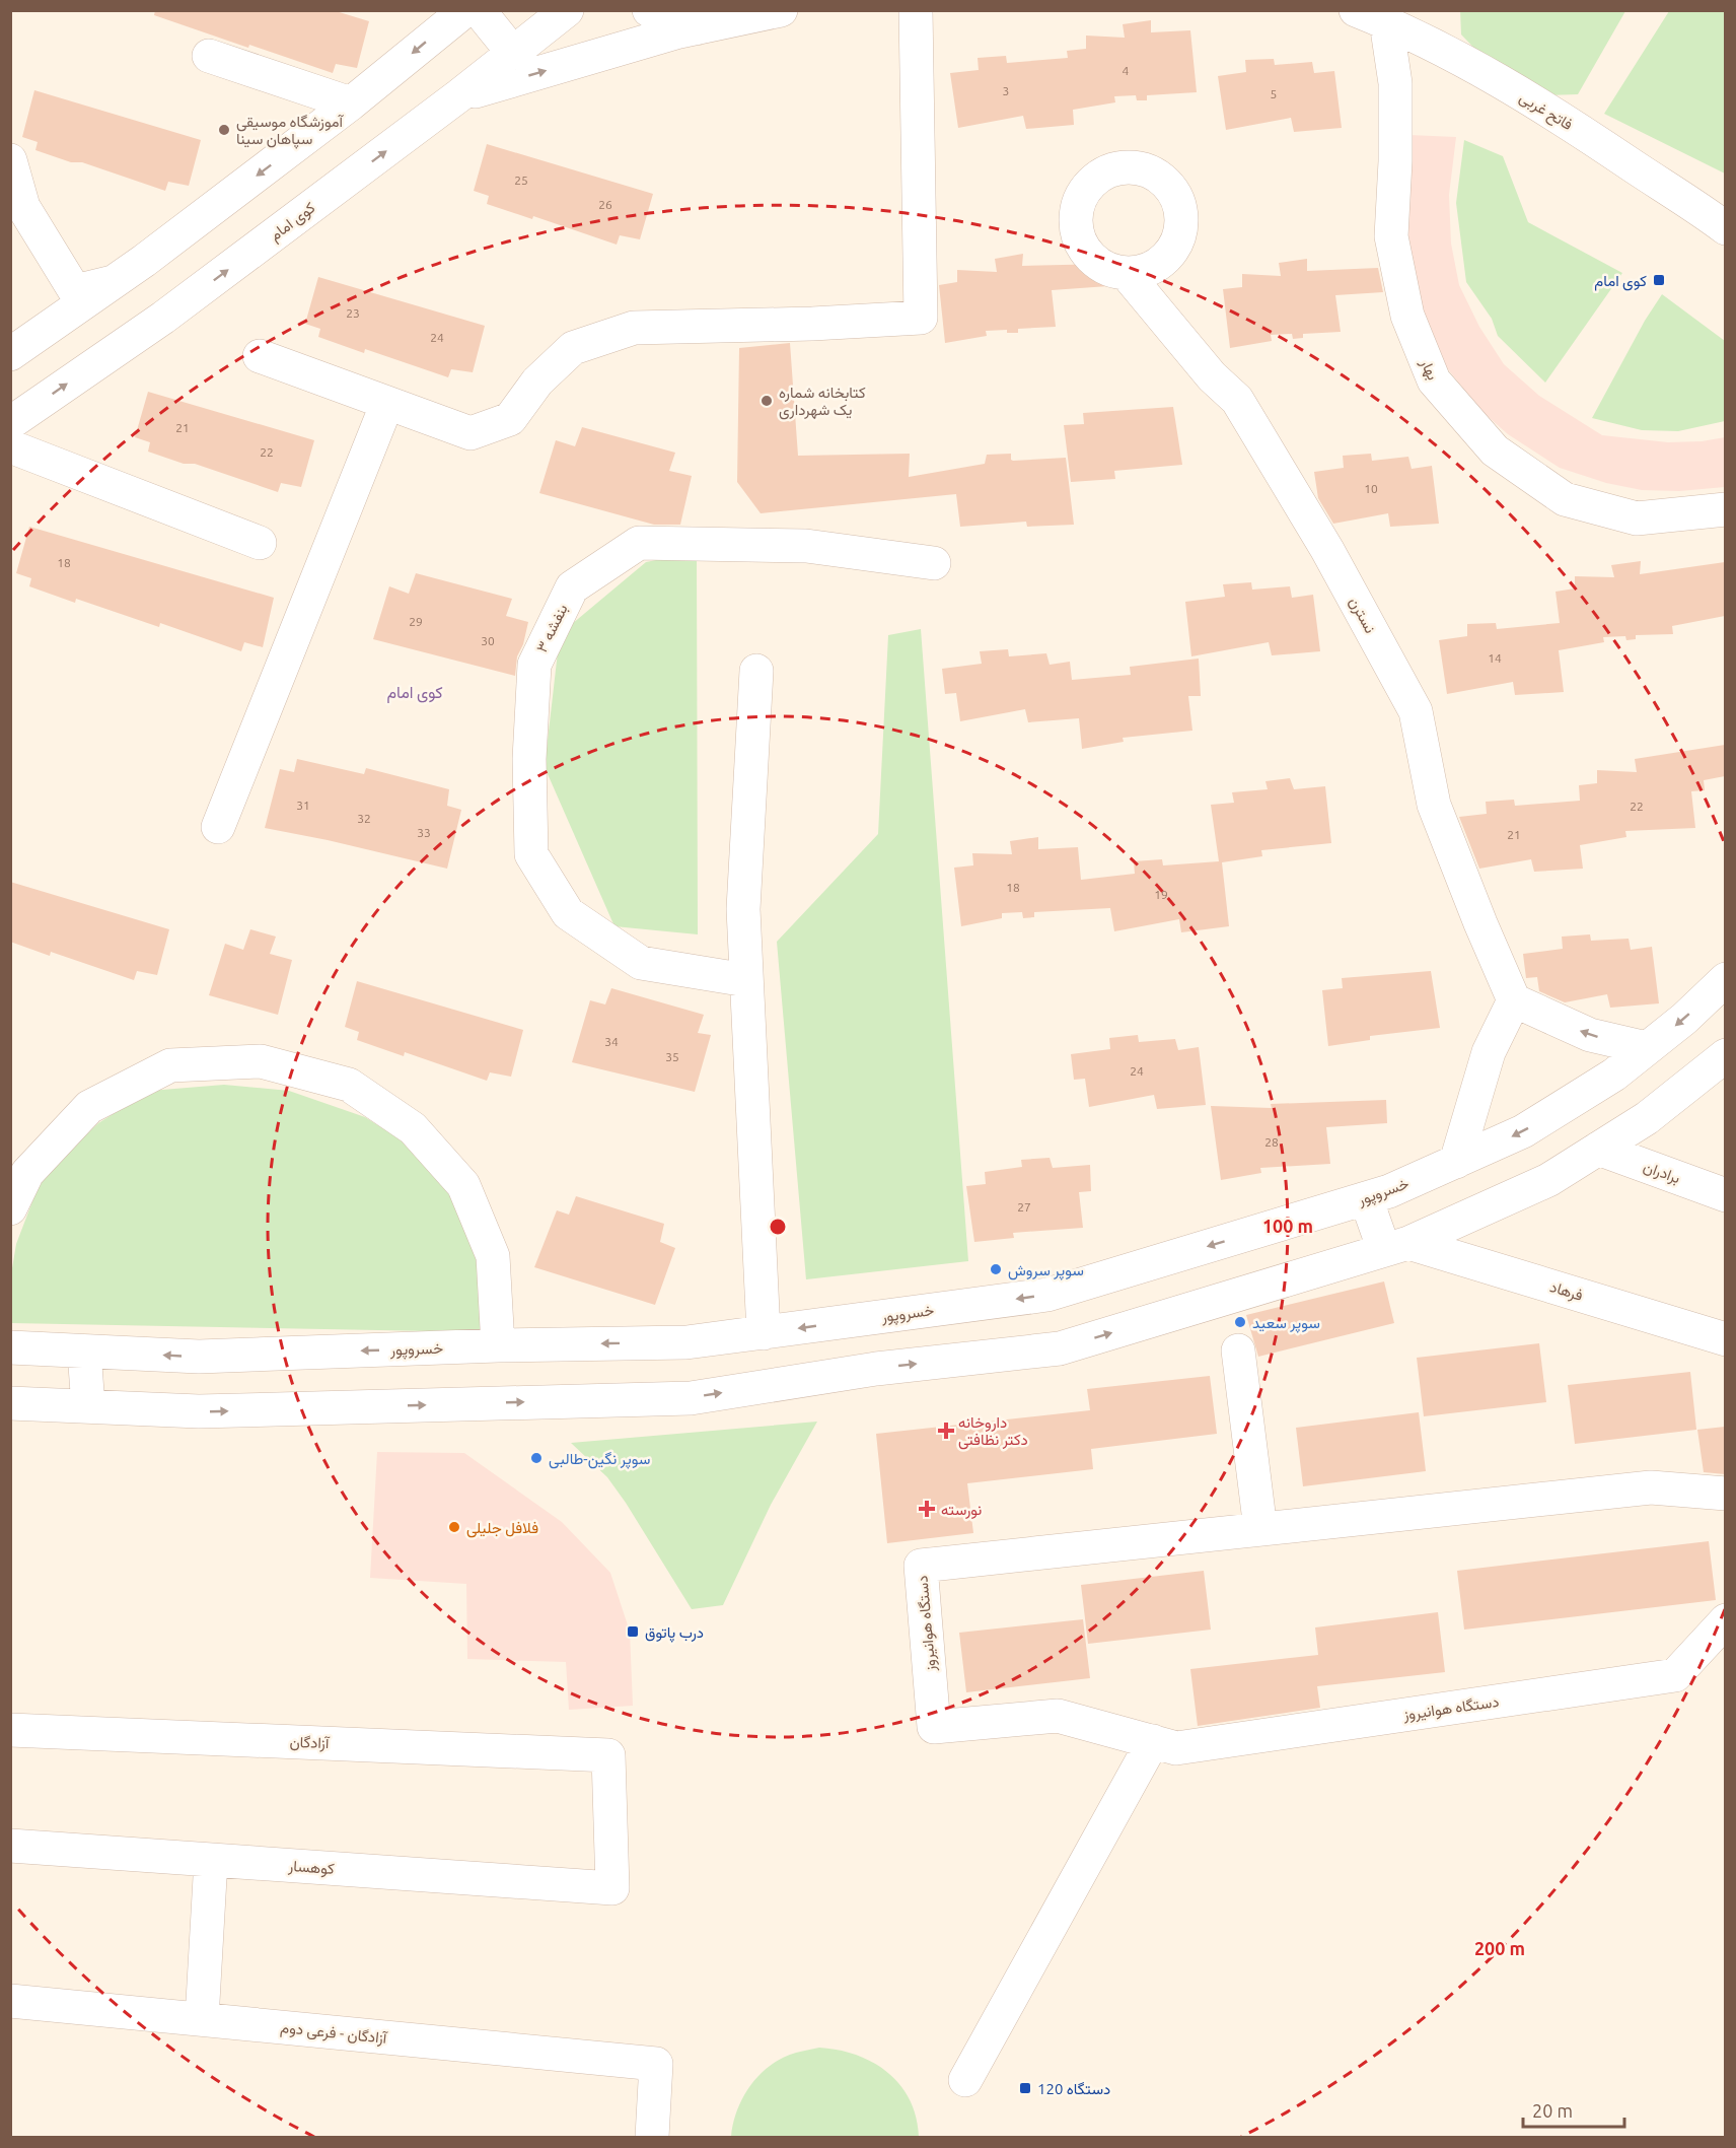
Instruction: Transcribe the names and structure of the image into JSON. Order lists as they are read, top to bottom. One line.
{"streets":{"street":["فاتح غربی","کوی امام","بهار","نسترن","بنفشه ۳","برادران","خسروپور","فرهاد","دستگاه هوانیروز","آزادگان","کوهسار","آزادگان - فرعی دوم"]},"crossings":[["فاتح غربی","بهار"],["آزادگان","کوهسار"]],"districts":["کوی امام"],"places":{"other":["آموزشگاه موسیقی سپاهان سینا","کتابخانه شماره یک شهرداری","سوپر سروش","سوپر سعید","سوپر نگین-طالبی","فلافل جلیلی"],"transit":["کوی امام","درب پاتوق","120 دستگاه"],"health":["داروخانه دکتر نظافتی","نورسته"]},"house_numbers":["4","3","5","25","26","23","24","21","22","10","18","29","30","14","31","22","32","33","21","18","19","34","35","24","28","27"],"scale_bar":"20 m","rings":["100 m","200 m"]}
